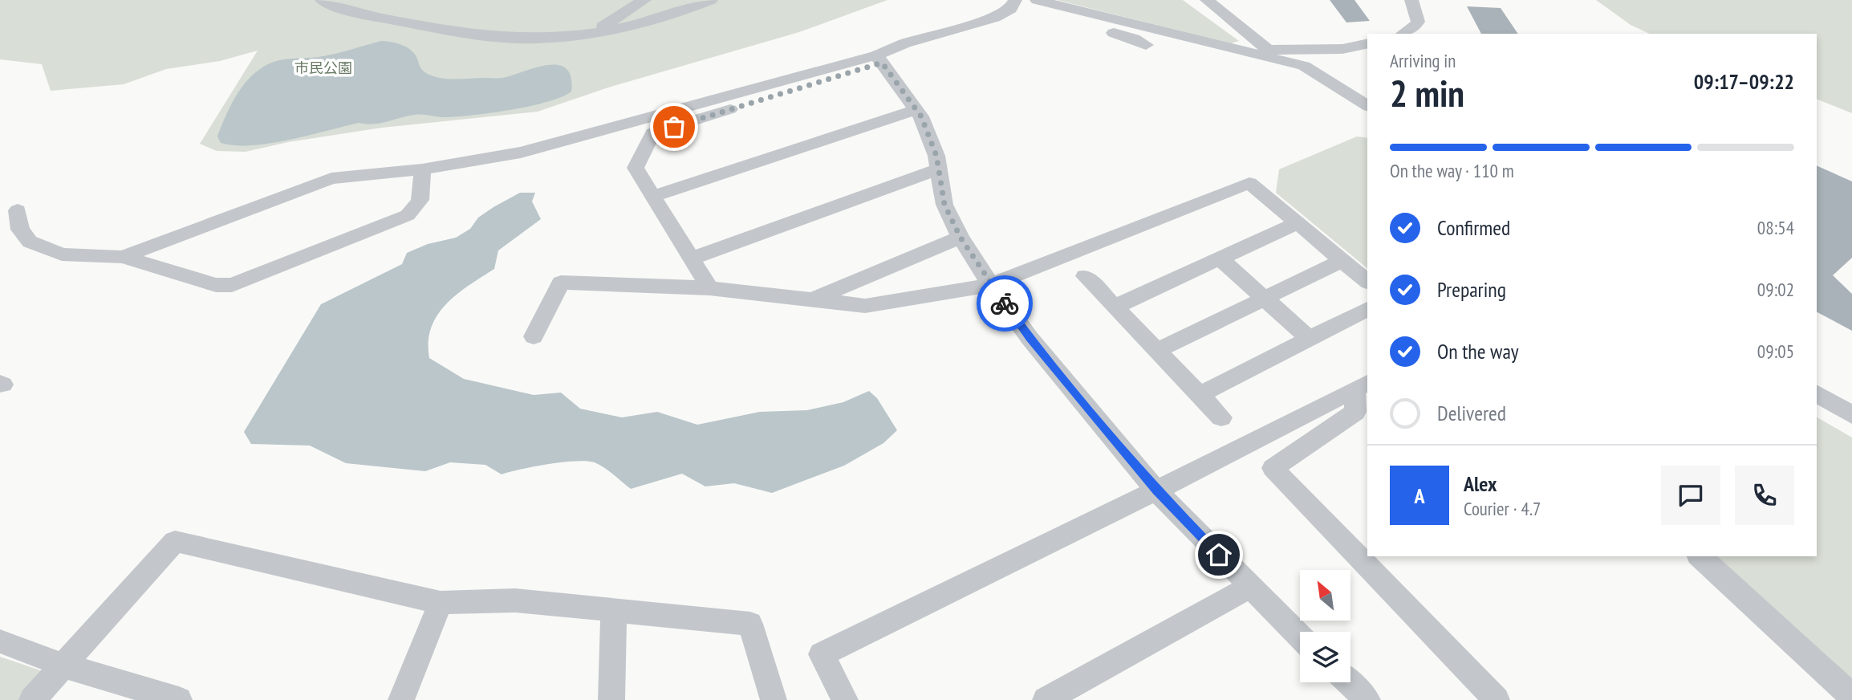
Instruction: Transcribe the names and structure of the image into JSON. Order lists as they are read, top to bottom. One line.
{"parks":["市民公園"],"north":"top left","page":{"heading":["2 min","Arriving in","09:17–09:22"],"panel":["Alex","Courier · 4.7"],"bar":"On the way · 110 m","list":[["Confirmed","08:54"],["Preparing","09:02"],["On the way","09:05"],"Delivered"],"round":"A"}}
